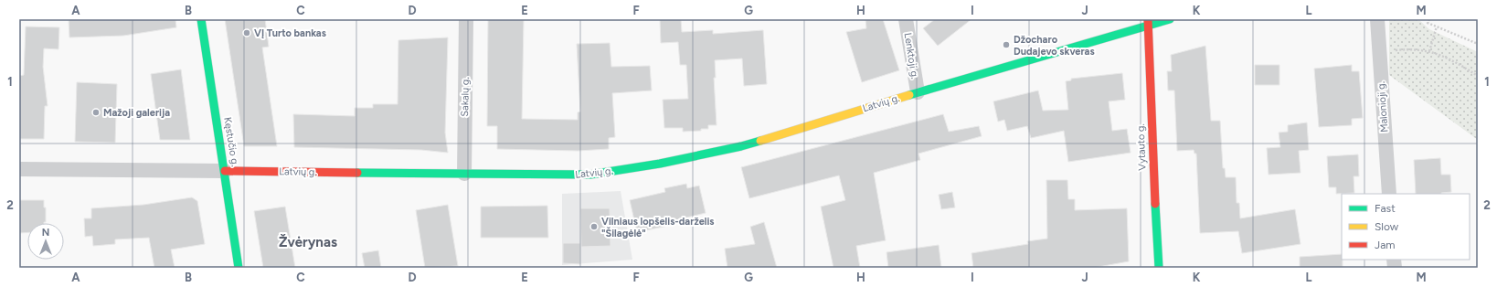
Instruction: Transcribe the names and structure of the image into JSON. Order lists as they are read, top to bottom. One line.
{"streets":{"street":["Lenktoji g.","Sakalų g.","Latvių g.","Malonioji g.","Kęstučio g.","Vytauto g."]},"crossings":[["Lenktoji g.","Latvių g."],["Sakalų g.","Latvių g."],["Latvių g.","Kęstučio g."],["Latvių g.","Vytauto g."]],"districts":["Žvėrynas"],"places":["VĮ Turto bankas","Džocharo Dudajevo skveras","Mažoji galerija","Vilniaus lopšelis-darželis \"Šilagėlė\""],"legend":["Fast","Slow","Jam"],"north":"top","grid":{"columns":["A","B","C","D","E","F","G","H","I","J","K","L","M"],"rows":["1","2"]}}
